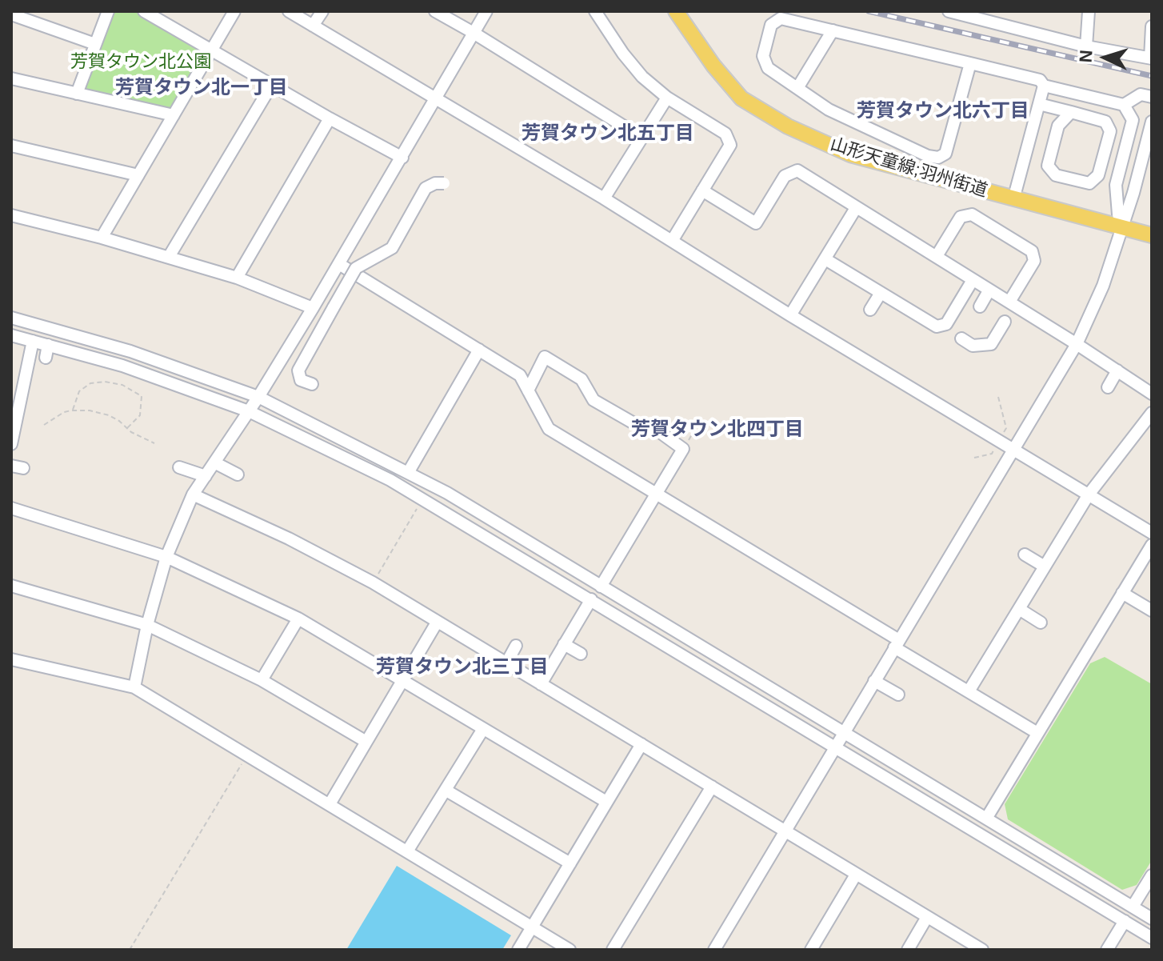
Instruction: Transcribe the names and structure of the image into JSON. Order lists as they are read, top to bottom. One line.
{"streets":{"main road":["山形天童線;羽州街道"]},"districts":["芳賀タウン北一丁目","芳賀タウン北六丁目","芳賀タウン北五丁目","芳賀タウン北四丁目","芳賀タウン北三丁目"],"parks":["芳賀タウン北公園"],"north":"left"}
